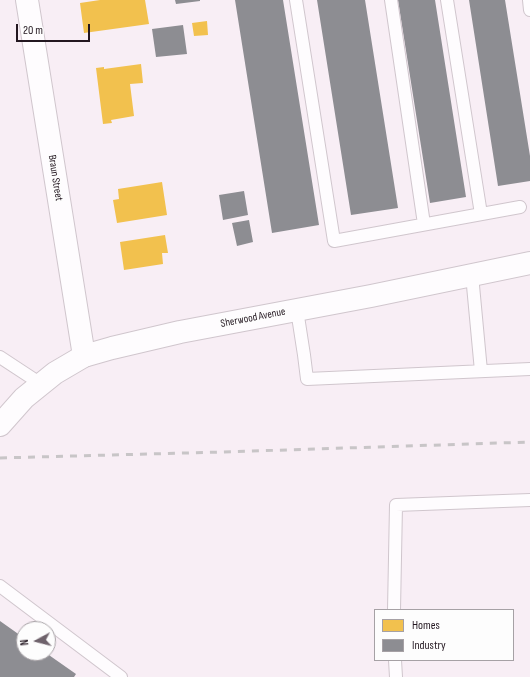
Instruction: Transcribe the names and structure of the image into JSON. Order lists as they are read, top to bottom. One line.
{"streets":{"street":["Braun Street","Sherwood Avenue"]},"crossings":[["Braun Street","Sherwood Avenue"]],"legend":["Homes","Industry"],"scale_bar":"20 m","north":"left"}
